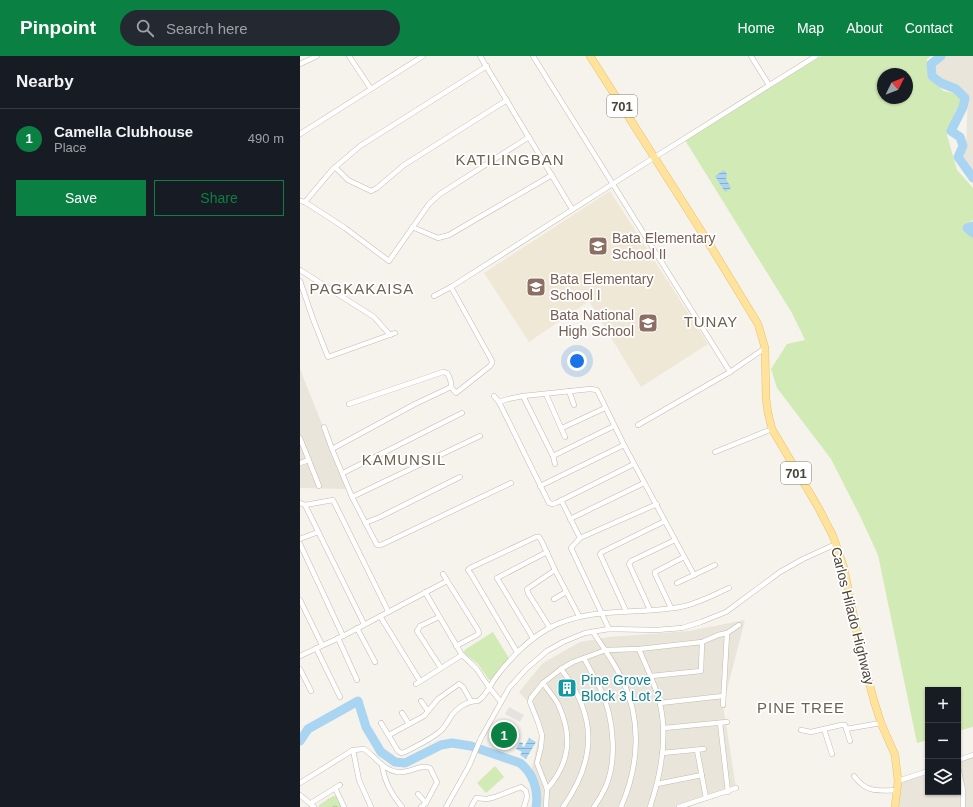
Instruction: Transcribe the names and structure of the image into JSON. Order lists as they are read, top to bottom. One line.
{"streets":{"main road":["701","Carlos Hilado Highway"]},"districts":["KATILINGBAN","PAGKAKAISA","TUNAY","KAMUNSIL","PINE TREE"],"places":{"school or university":["Bata Elementary School II","Bata Elementary School I","Bata National High School"],"building":["Pine Grove Block 3 Lot 2"]},"north":"top right","page":{"header":"Pinpoint","search":"Search here","nav":["Home","Map","About","Contact"],"heading":"Nearby","list":[{"mark":"1","name":"Camella Clubhouse","note":"Place","value":"490 m"}],"buttons":["Save","Share"],"map_buttons":["+","−"],"pins":"1"}}
